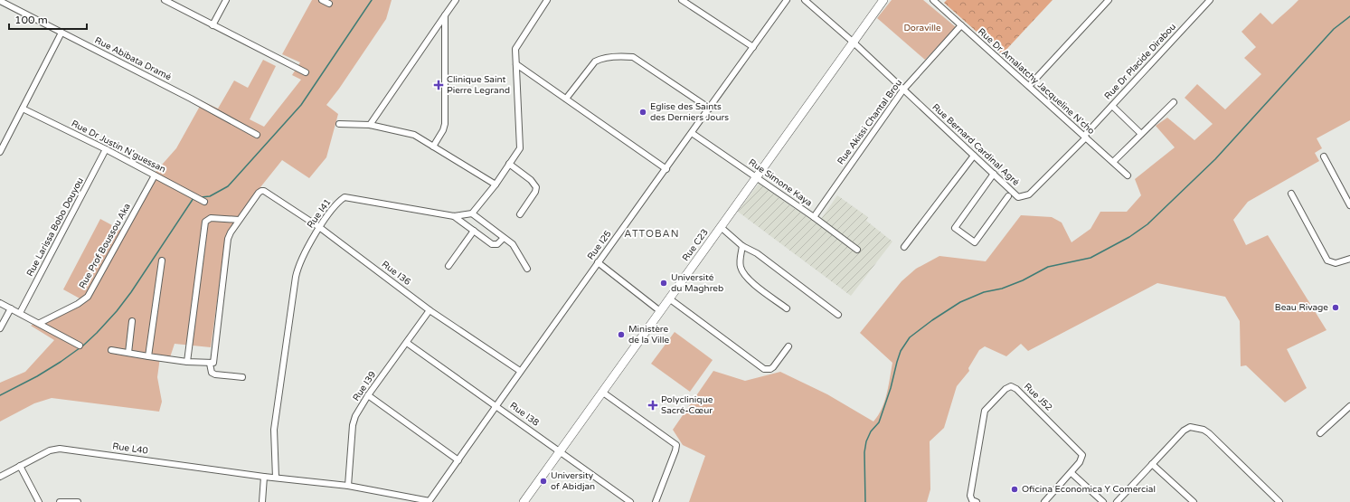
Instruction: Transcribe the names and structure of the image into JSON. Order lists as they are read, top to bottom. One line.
{"streets":{"street":["Rue Abibata Dramé","Rue Dr Placide Dirabou","Rue Dr Amalatchy Jacqueline N'cho","Rue Akissi Chantal Brou","Rue Bernard Cardinal Agré","Rue Dr Justin N'guessan","Rue Simone Kaya","Rue I41","Rue Larissa Bobo Douyou","Rue I25","Rue C23","Rue Prof Boussou Aka","Rue I36","Rue I39","Rue J52","Rue I38","Rue L40"]},"crossings":[["Rue Dr Placide Dirabou","Rue Dr Amalatchy Jacqueline N'cho"],["Rue Dr Placide Dirabou","Rue Bernard Cardinal Agré"],["Rue Dr Amalatchy Jacqueline N'cho","Rue Akissi Chantal Brou"],["Rue Dr Amalatchy Jacqueline N'cho","Rue Bernard Cardinal Agré"],["Rue Akissi Chantal Brou","Rue Bernard Cardinal Agré"],["Rue Akissi Chantal Brou","Rue Simone Kaya"],["Rue Bernard Cardinal Agré","Rue C23"],["Rue Dr Justin N'guessan","Rue Larissa Bobo Douyou"],["Rue Dr Justin N'guessan","Rue Prof Boussou Aka"],["Rue Simone Kaya","Rue I25"],["Rue Simone Kaya","Rue C23"],["Rue I41","Rue I36"],["Rue I41","Rue L40"],["Rue I25","Rue I36"],["Rue I25","Rue I38"],["Rue I25","Rue L40"],["Rue C23","Rue I38"],["Rue I36","Rue I39"],["Rue I39","Rue I38"],["Rue I39","Rue L40"]],"districts":["ATTOBAN"],"parks":["Doraville"],"places":{"health":["Clinique Saint Pierre Legrand","Polyclinique Sacré-Cœur"],"other":["Eglise des Saints des Derniers Jours","Université du Maghreb","Beau Rivage","Ministère de la Ville","University of Abidjan","Oficina Economica Y Comercial"]},"scale_bar":"100 m"}
